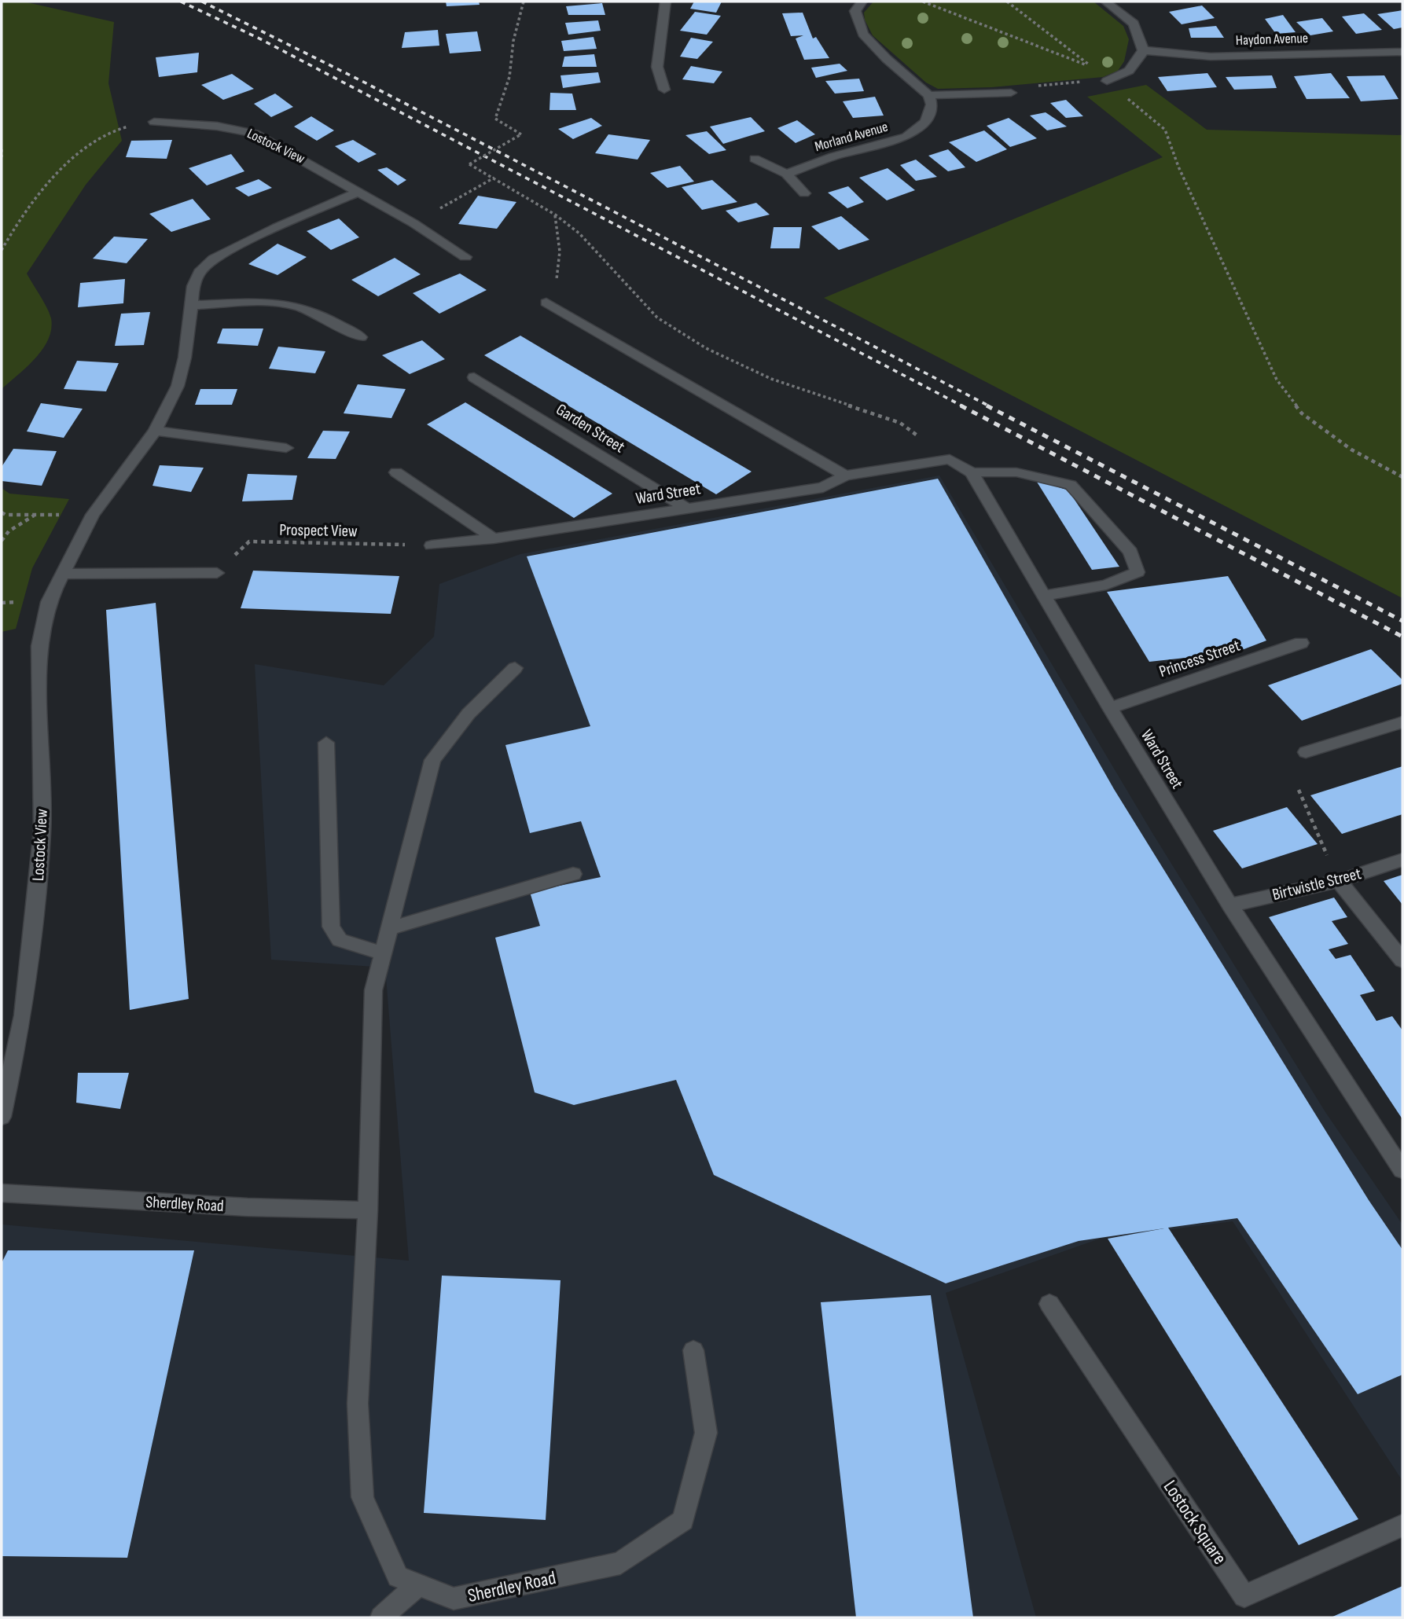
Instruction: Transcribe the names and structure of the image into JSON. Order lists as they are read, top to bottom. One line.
{"streets":{"street":["Haydon Avenue","Morland Avenue","Lostock View","Garden Street","Ward Street","Princess Street","Birtwistle Street","Sherdley Road","Lostock Square"],"path":["Prospect View"]},"crossings":[["Garden Street","Ward Street"],["Ward Street","Prospect View"],["Ward Street","Princess Street"],["Ward Street","Birtwistle Street"]]}
